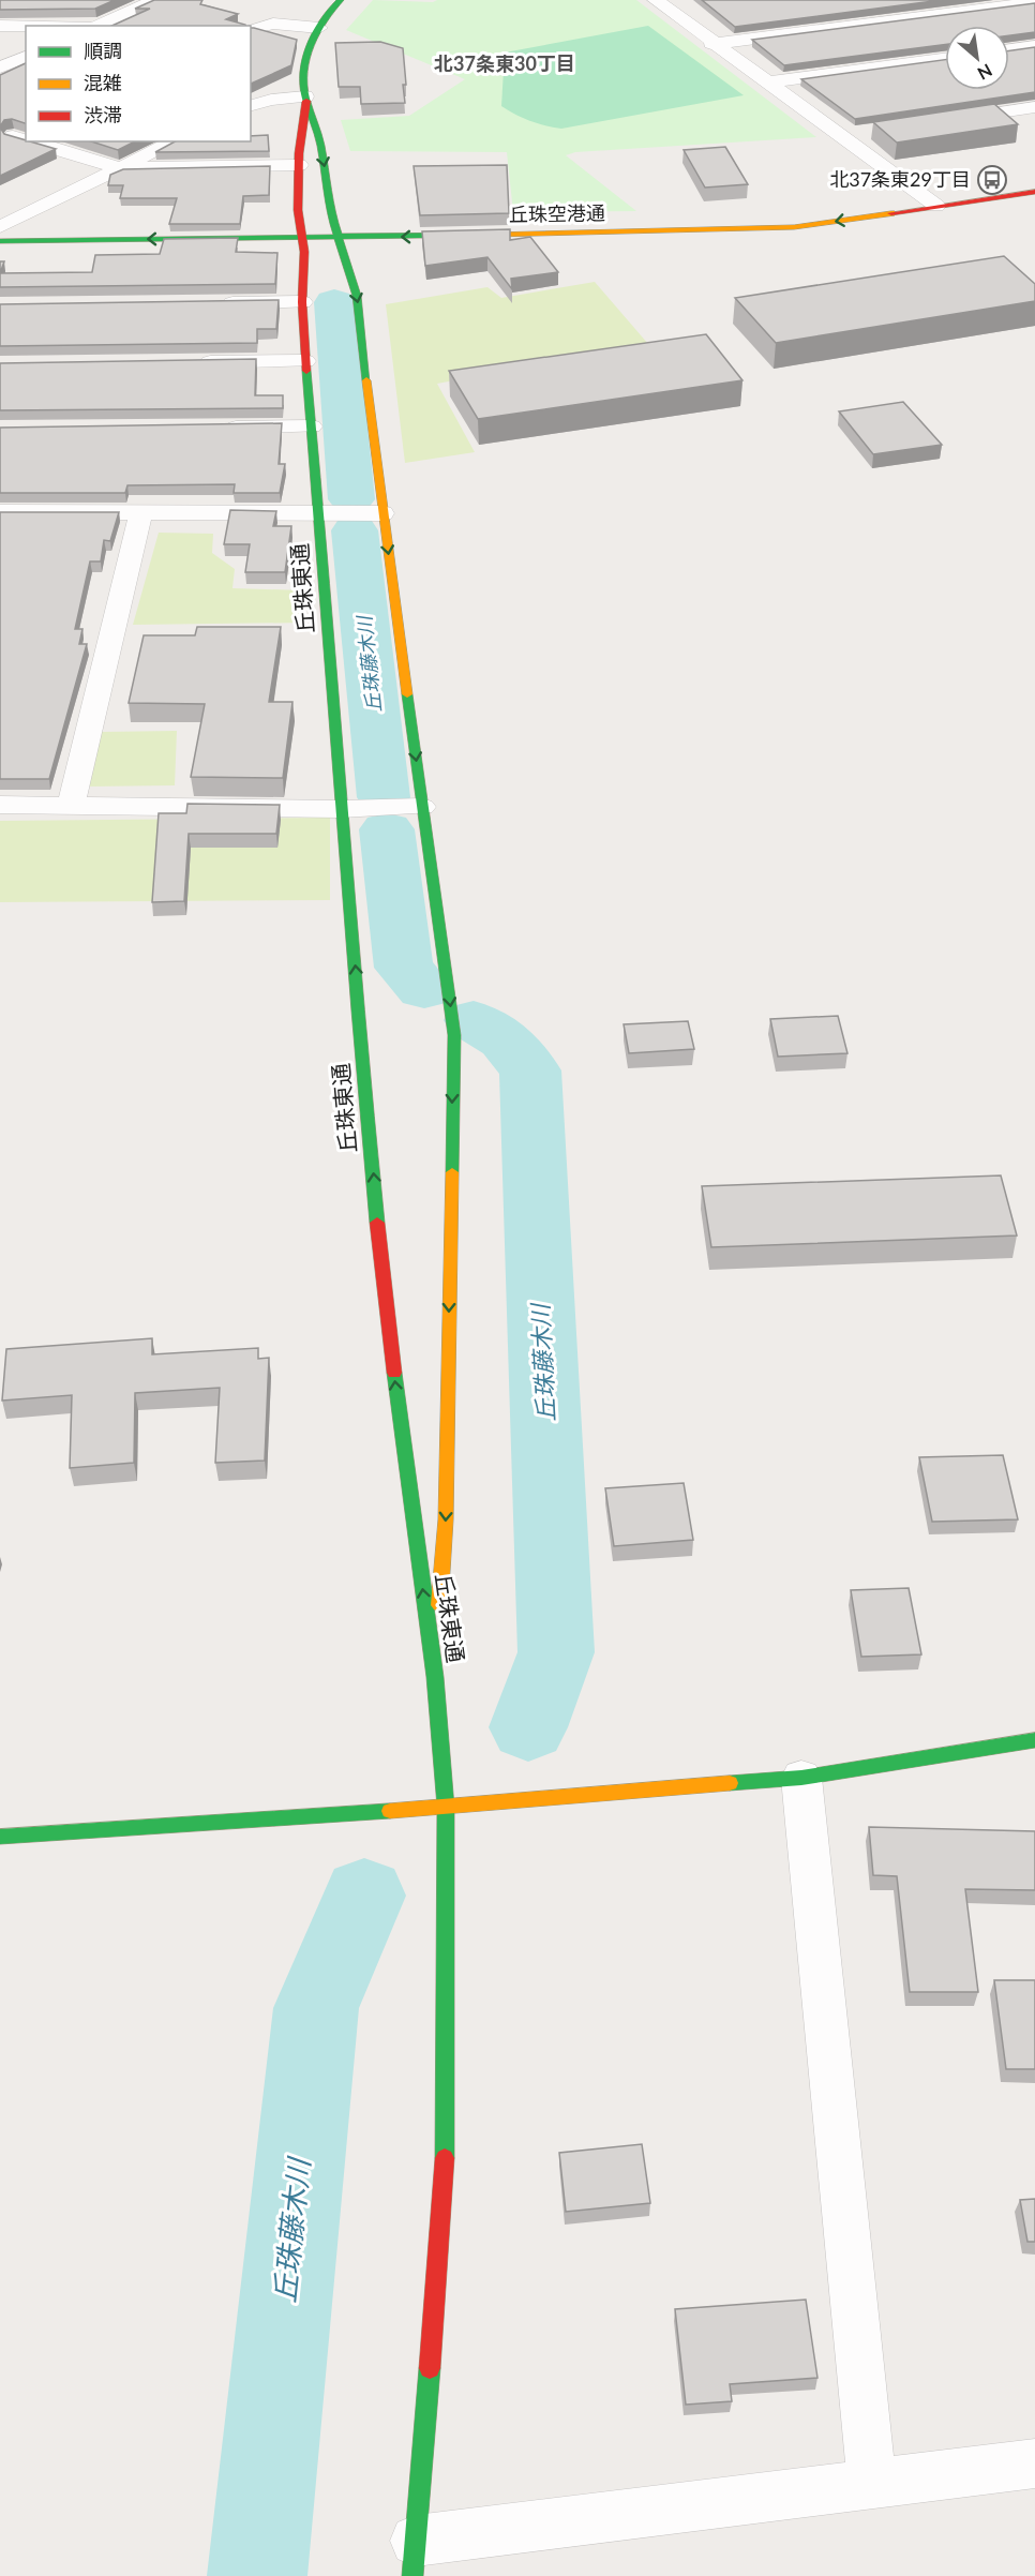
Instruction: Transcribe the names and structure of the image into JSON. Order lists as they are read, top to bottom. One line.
{"streets":{"street":["丘珠空港通","丘珠東通"]},"crossings":[["丘珠空港通","丘珠東通"]],"districts":["北37条東30丁目"],"water":["丘珠藤木川"],"places":{"bus stop":["北37条東29丁目"]},"legend":["順調","混雑","渋滞"],"north":"bottom right"}
